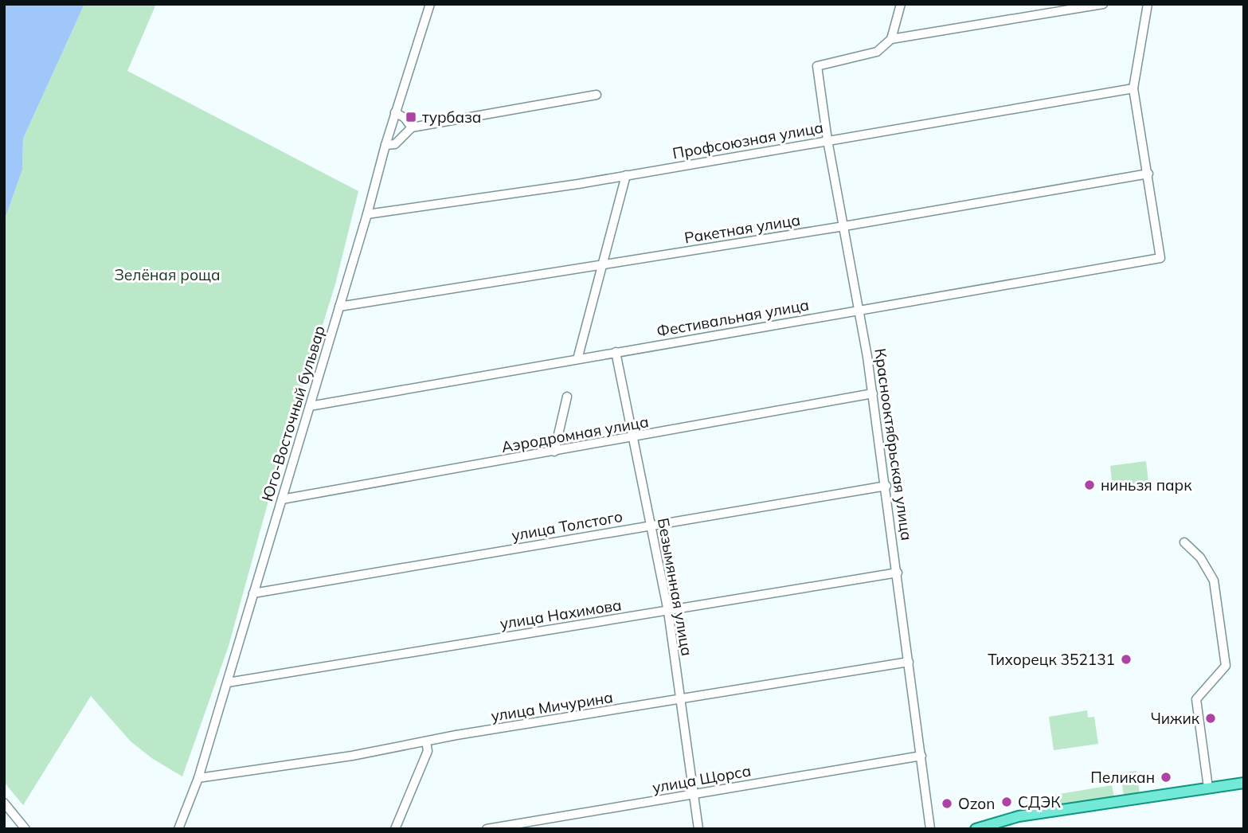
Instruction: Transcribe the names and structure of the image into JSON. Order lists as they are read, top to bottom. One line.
{"streets":{"street":["Профсоюзная улица","Ракетная улица","Фестивальная улица","Юго-Восточный бульвар","Аэродромная улица","Краснооктябрьская улица","улица Толстого","Безымянная улица","улица Нахимова","улица Мичурина","улица Щорса"]},"crossings":[["Профсоюзная улица","Юго-Восточный бульвар"],["Профсоюзная улица","Краснооктябрьская улица"],["Ракетная улица","Фестивальная улица"],["Ракетная улица","Юго-Восточный бульвар"],["Ракетная улица","Краснооктябрьская улица"],["Фестивальная улица","Юго-Восточный бульвар"],["Фестивальная улица","Краснооктябрьская улица"],["Фестивальная улица","Безымянная улица"],["Юго-Восточный бульвар","Аэродромная улица"],["Юго-Восточный бульвар","улица Толстого"],["Юго-Восточный бульвар","улица Нахимова"],["Юго-Восточный бульвар","улица Мичурина"],["Аэродромная улица","Краснооктябрьская улица"],["Аэродромная улица","Безымянная улица"],["Краснооктябрьская улица","улица Толстого"],["Краснооктябрьская улица","улица Нахимова"],["Краснооктябрьская улица","улица Мичурина"],["Краснооктябрьская улица","улица Щорса"],["улица Толстого","Безымянная улица"],["Безымянная улица","улица Нахимова"],["Безымянная улица","улица Мичурина"],["Безымянная улица","улица Щорса"]],"parks":["Зелёная роща"],"places":{"transit":["турбаза"],"other":["ниньзя парк","Тихорецк 352131","Чижик","Пеликан","СДЭК","Ozon"]}}
